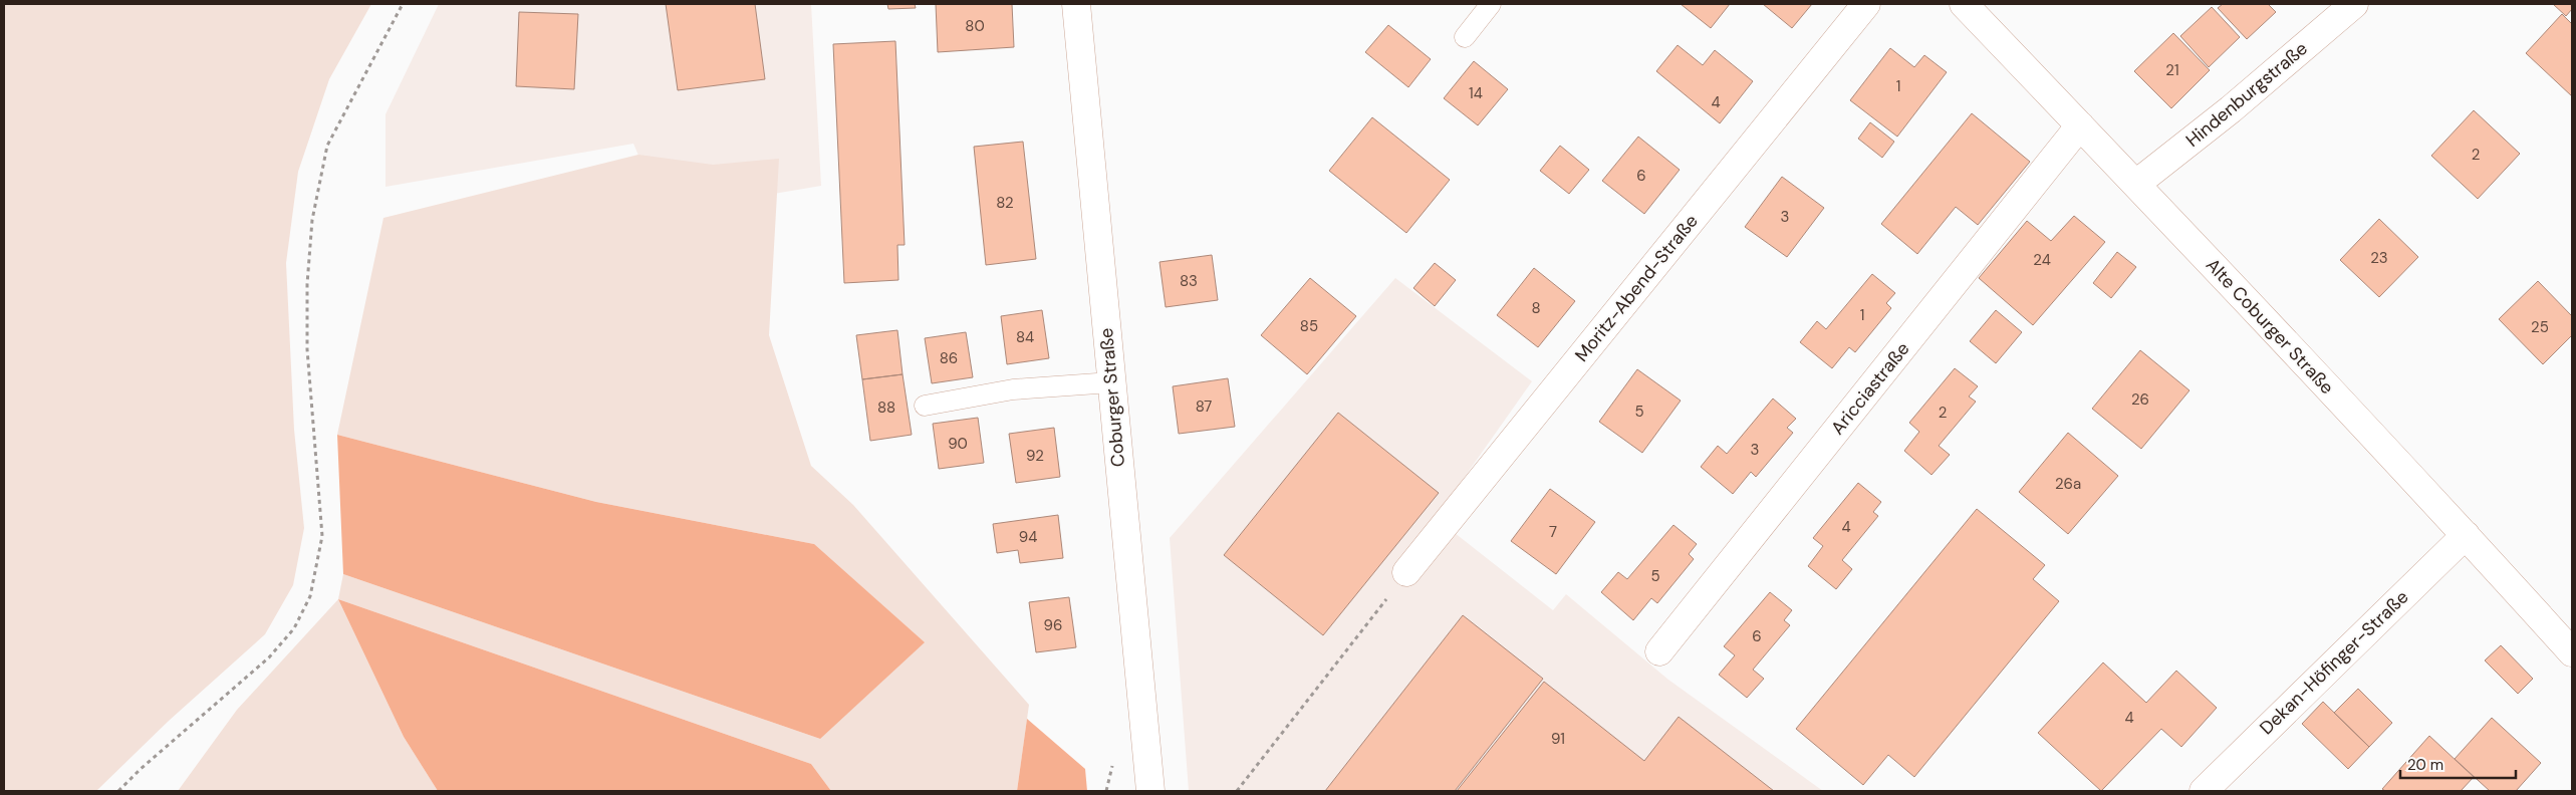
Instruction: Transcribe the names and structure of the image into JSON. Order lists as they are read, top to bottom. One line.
{"streets":{"street":["Hindenburgstraße","Moritz-Abend-Straße","Alte Coburger Straße","Aricciastraße","Coburger Straße","Dekan-Höfinger-Straße"]},"crossings":[["Hindenburgstraße","Alte Coburger Straße"],["Alte Coburger Straße","Aricciastraße"],["Alte Coburger Straße","Dekan-Höfinger-Straße"]],"house_numbers":["80","21","1","14","4","2","6","82","3","23","24","83","8","1","85","25","84","86","26","87","88","5","2","90","3","92","26a","4","7","94","5","96","6","4","91"],"scale_bar":"20 m"}
